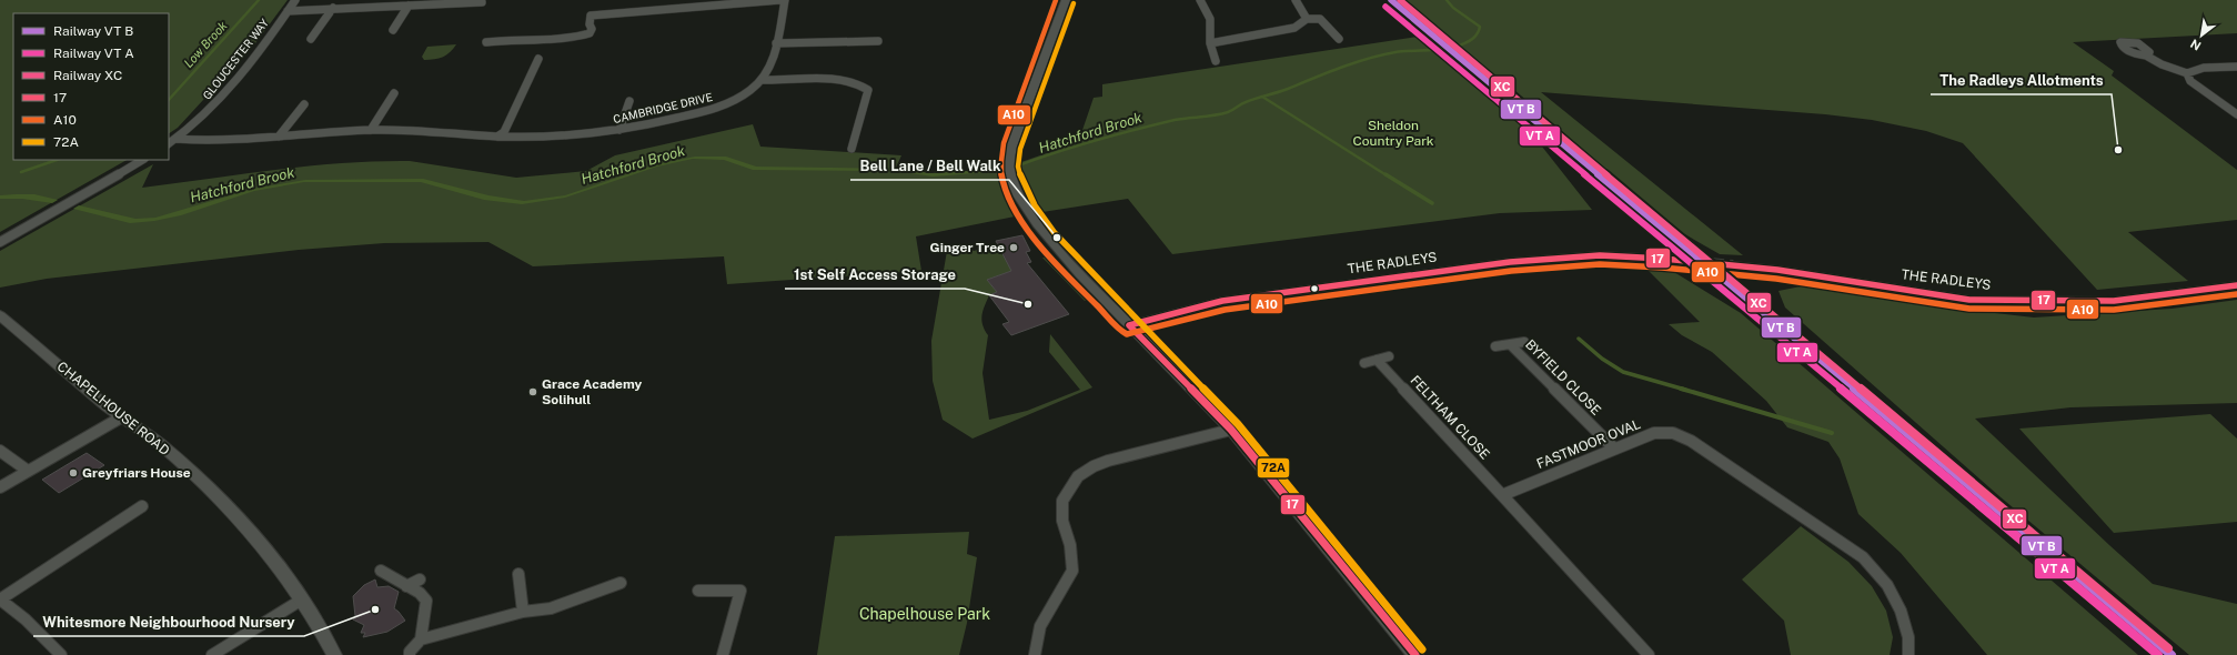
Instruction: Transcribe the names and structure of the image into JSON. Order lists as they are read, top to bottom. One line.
{"streets":{"street":["GLOUCESTER WAY","CAMBRIDGE DRIVE","THE RADLEYS","BYFIELD CLOSE","CHAPELHOUSE ROAD","FELTHAM CLOSE","FASTMOOR OVAL"]},"crossings":[["GLOUCESTER WAY","CAMBRIDGE DRIVE"],["BYFIELD CLOSE","FASTMOOR OVAL"],["FELTHAM CLOSE","FASTMOOR OVAL"]],"water":["Low Brook","Hatchford Brook"],"parks":["Sheldon Country Park","Chapelhouse Park"],"places":["The Radleys Allotments","Bell Lane / Bell Walk","Ginger Tree","1st Self Access Storage","Grace Academy Solihull","Greyfriars House","Whitesmore Neighbourhood Nursery"],"lines":["rail line XC","transit line A10","transit line 72A","transit line 17"],"legend":["Railway VT B","Railway VT A","Railway XC","17","A10","72A"],"north":"bottom left"}
